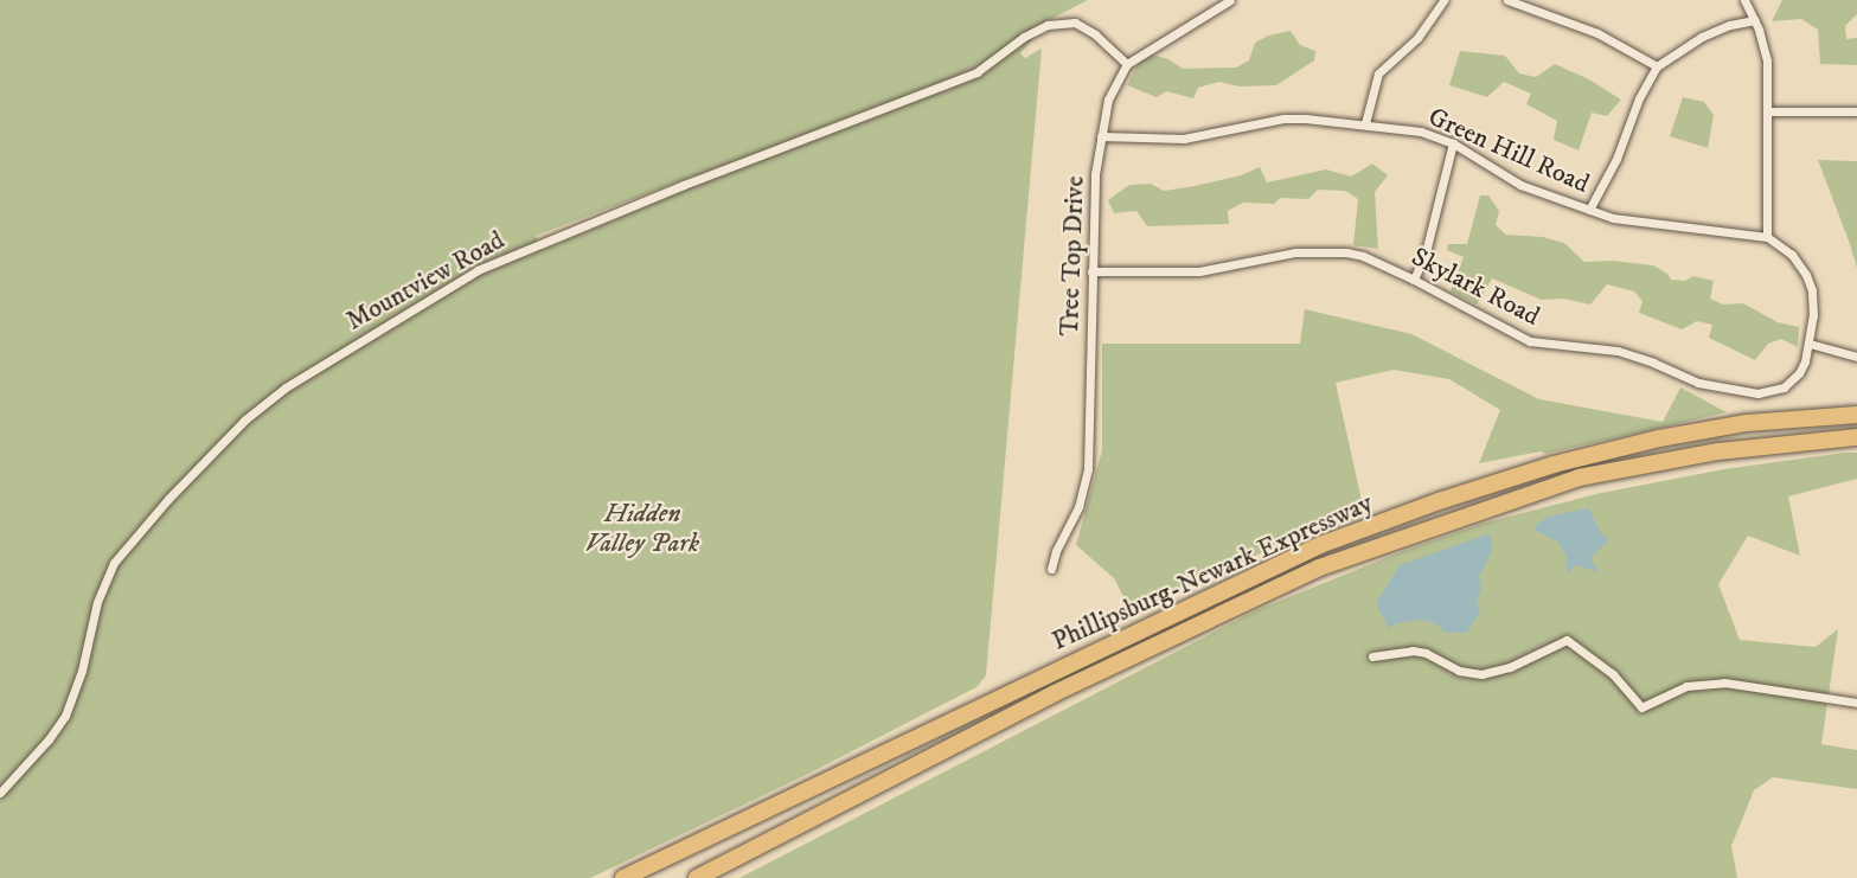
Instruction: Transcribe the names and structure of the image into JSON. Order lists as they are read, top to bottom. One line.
{"streets":{"highway":["Phillipsburg-Newark Expressway"],"street":["Green Hill Road","Tree Top Drive","Mountview Road","Skylark Road"]},"crossings":[["Green Hill Road","Tree Top Drive"],["Tree Top Drive","Mountview Road"],["Tree Top Drive","Skylark Road"]],"parks":["Hidden Valley Park"]}
